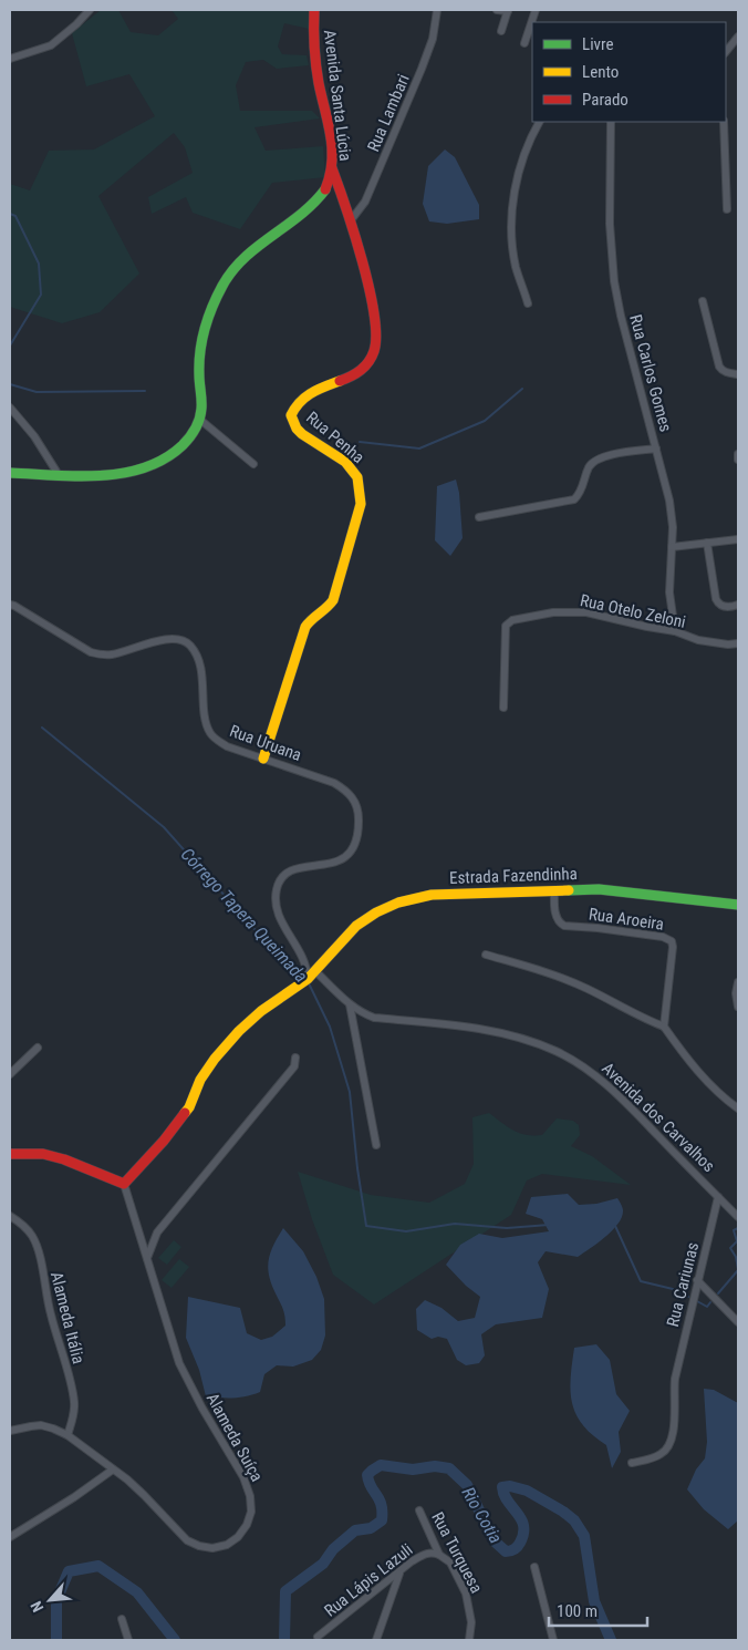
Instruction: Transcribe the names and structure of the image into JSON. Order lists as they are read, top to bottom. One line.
{"streets":{"street":["Avenida Santa Lúcia","Rua Lambari","Rua Carlos Gomes","Rua Penha","Rua Otelo Zeloni","Rua Uruana","Estrada Fazendinha","Rua Aroeira","Avenida dos Carvalhos","Rua Cariunas","Alameda Itália","Alameda Suíça","Rua Turquesa","Rua Lápis Lazuli"]},"crossings":[["Avenida Santa Lúcia","Rua Penha"],["Rua Lambari","Rua Penha"],["Rua Carlos Gomes","Rua Otelo Zeloni"],["Rua Penha","Rua Uruana"],["Estrada Fazendinha","Rua Aroeira"],["Estrada Fazendinha","Avenida dos Carvalhos"],["Avenida dos Carvalhos","Rua Cariunas"],["Alameda Itália","Alameda Suíça"],["Rua Turquesa","Rua Lápis Lazuli"]],"water":["Córrego Tapera Queimada","Rio Cotia"],"legend":["Livre","Lento","Parado"],"scale_bar":"100 m","north":"bottom left"}
